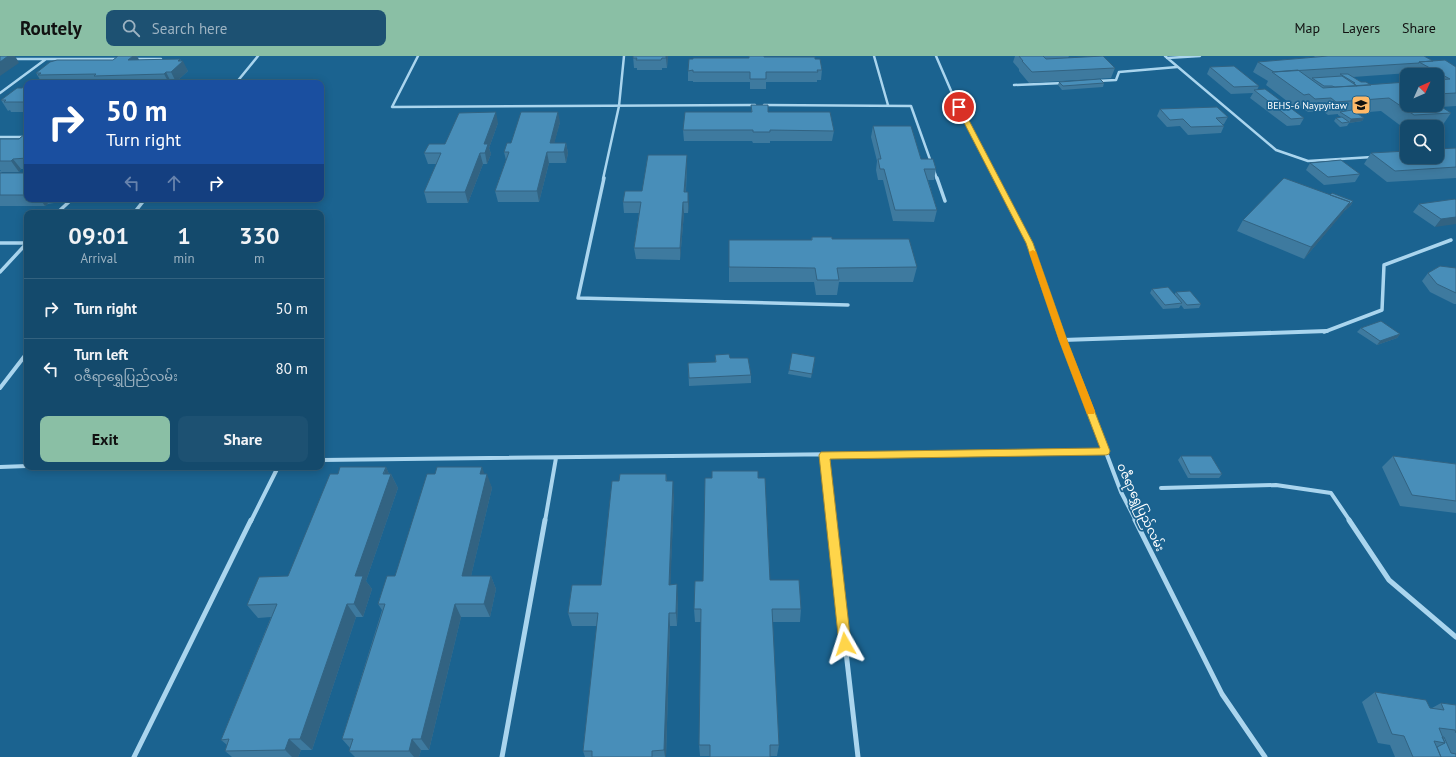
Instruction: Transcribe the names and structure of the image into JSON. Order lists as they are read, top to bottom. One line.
{"streets":{"street":["ဝဇီရာရွှေပြည်လမ်း"]},"places":{"school or university":["BEHS-6 Naypyitaw"]},"north":"top right","page":{"header":"Routely","search":"Search here","nav":["Map","Layers","Share"],"turn":["50 m","Turn right"],"eta":["09:01","Arrival","1","min","330","m"],"list":[{"name":"Turn right","value":"50 m"},{"name":"Turn left","note":"ဝဇီရာရွှေပြည်လမ်း","value":"80 m"}],"buttons":["Exit","Share"]}}
